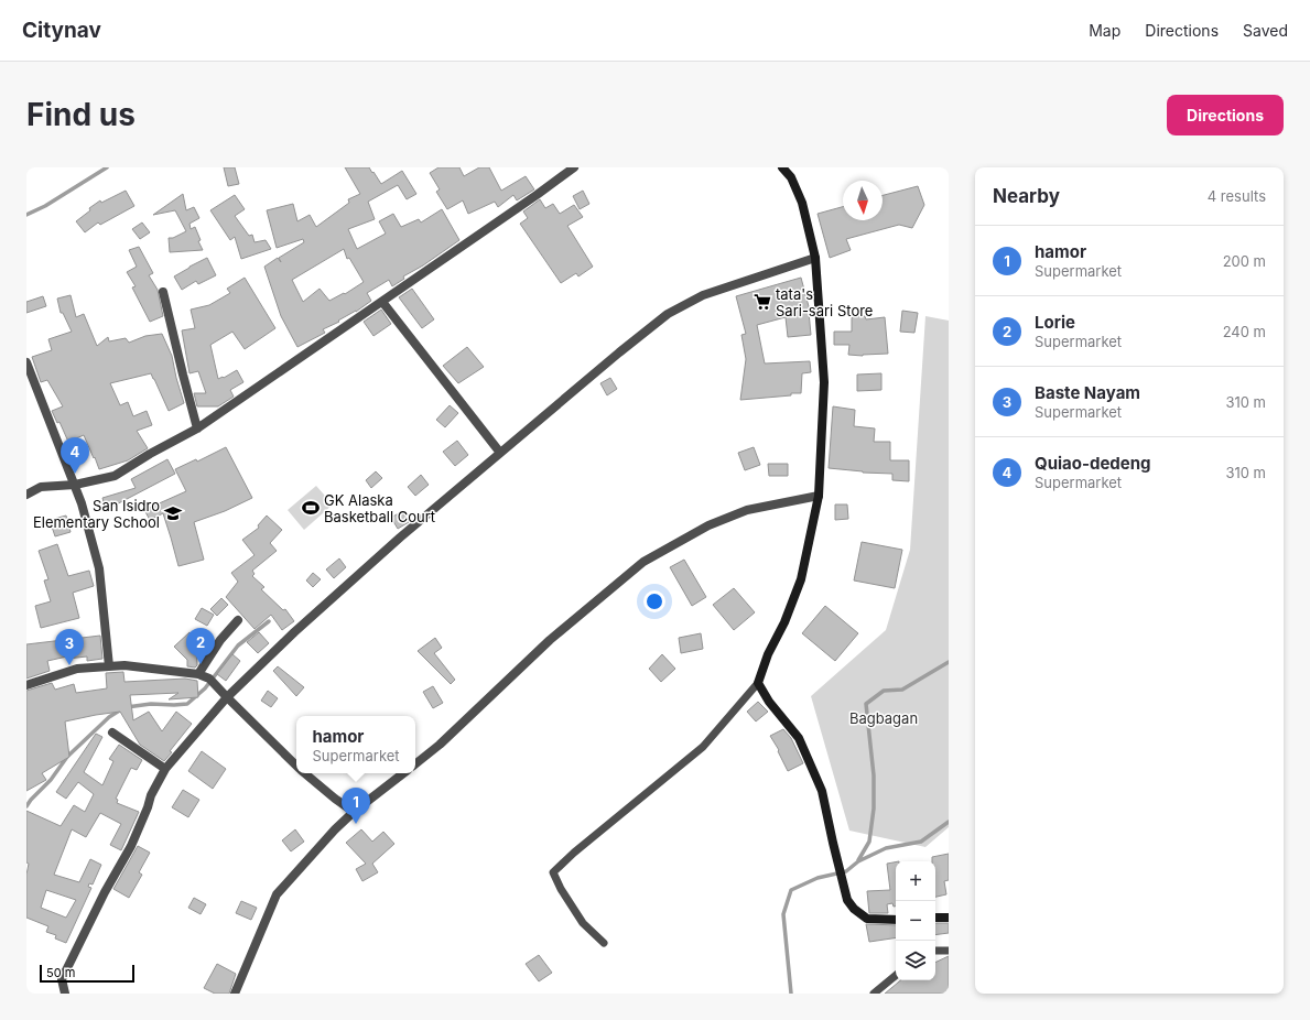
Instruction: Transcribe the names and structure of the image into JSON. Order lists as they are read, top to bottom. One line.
{"parks":["Bagbagan"],"places":{"supermarket":["tata's Sari-sari Store"],"sports":["GK Alaska Basketball Court"],"school or university":["San Isidro Elementary School"]},"scale_bar":"50 m","north":"bottom","page":{"header":"Citynav","nav":["Map","Directions","Saved"],"buttons":"Directions","title":"Find us","heading":["Nearby","4 results"],"list":[{"mark":"1","name":"hamor","note":"Supermarket","value":"200 m"},{"mark":"2","name":"Lorie","note":"Supermarket","value":"240 m"},{"mark":"3","name":"Baste Nayam","note":"Supermarket","value":"310 m"},{"mark":"4","name":"Quiao-dedeng","note":"Supermarket","value":"310 m"}],"pins":["4","2","3","1"],"popup":["hamor","Supermarket"],"map_buttons":["+","−"],"scale":"50 m"}}
